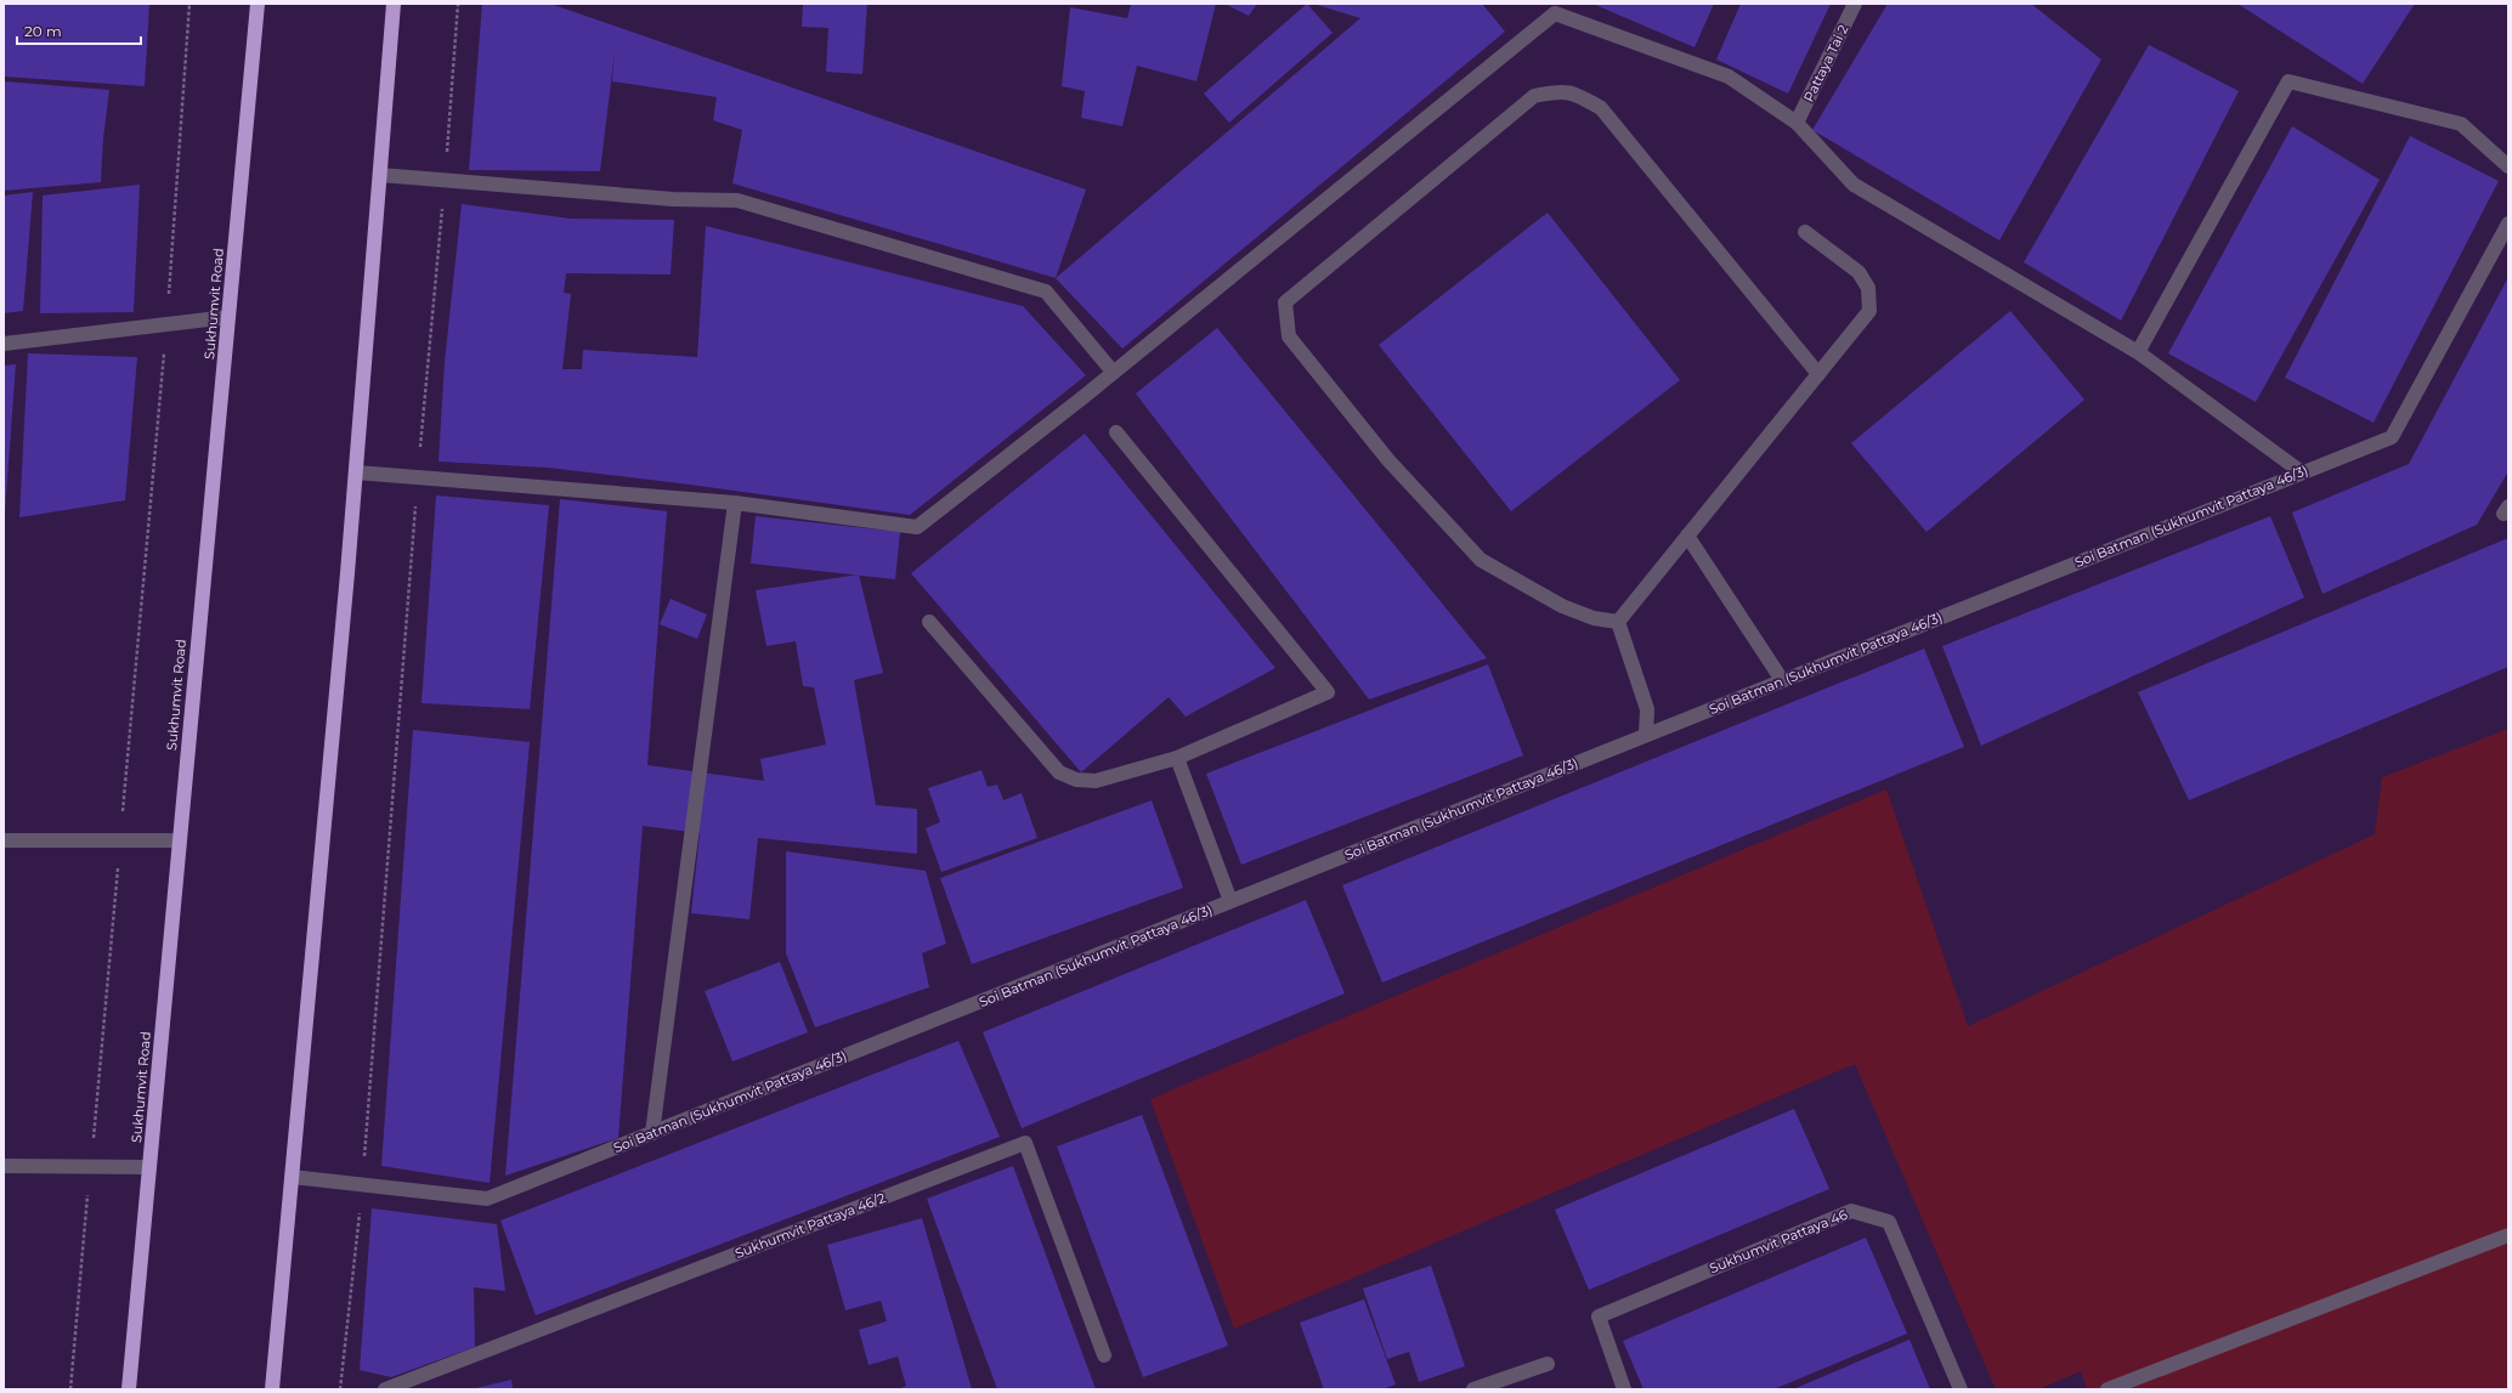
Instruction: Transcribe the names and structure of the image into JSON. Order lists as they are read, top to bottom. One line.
{"streets":{"highway":["Sukhumvit Road"],"street":["Pattaya Tai 2","Soi Batman (Sukhumvit Pattaya 46/3)","Sukhumvit Pattaya 46/2","Sukhumvit Pattaya 46"]},"scale_bar":"20 m"}
